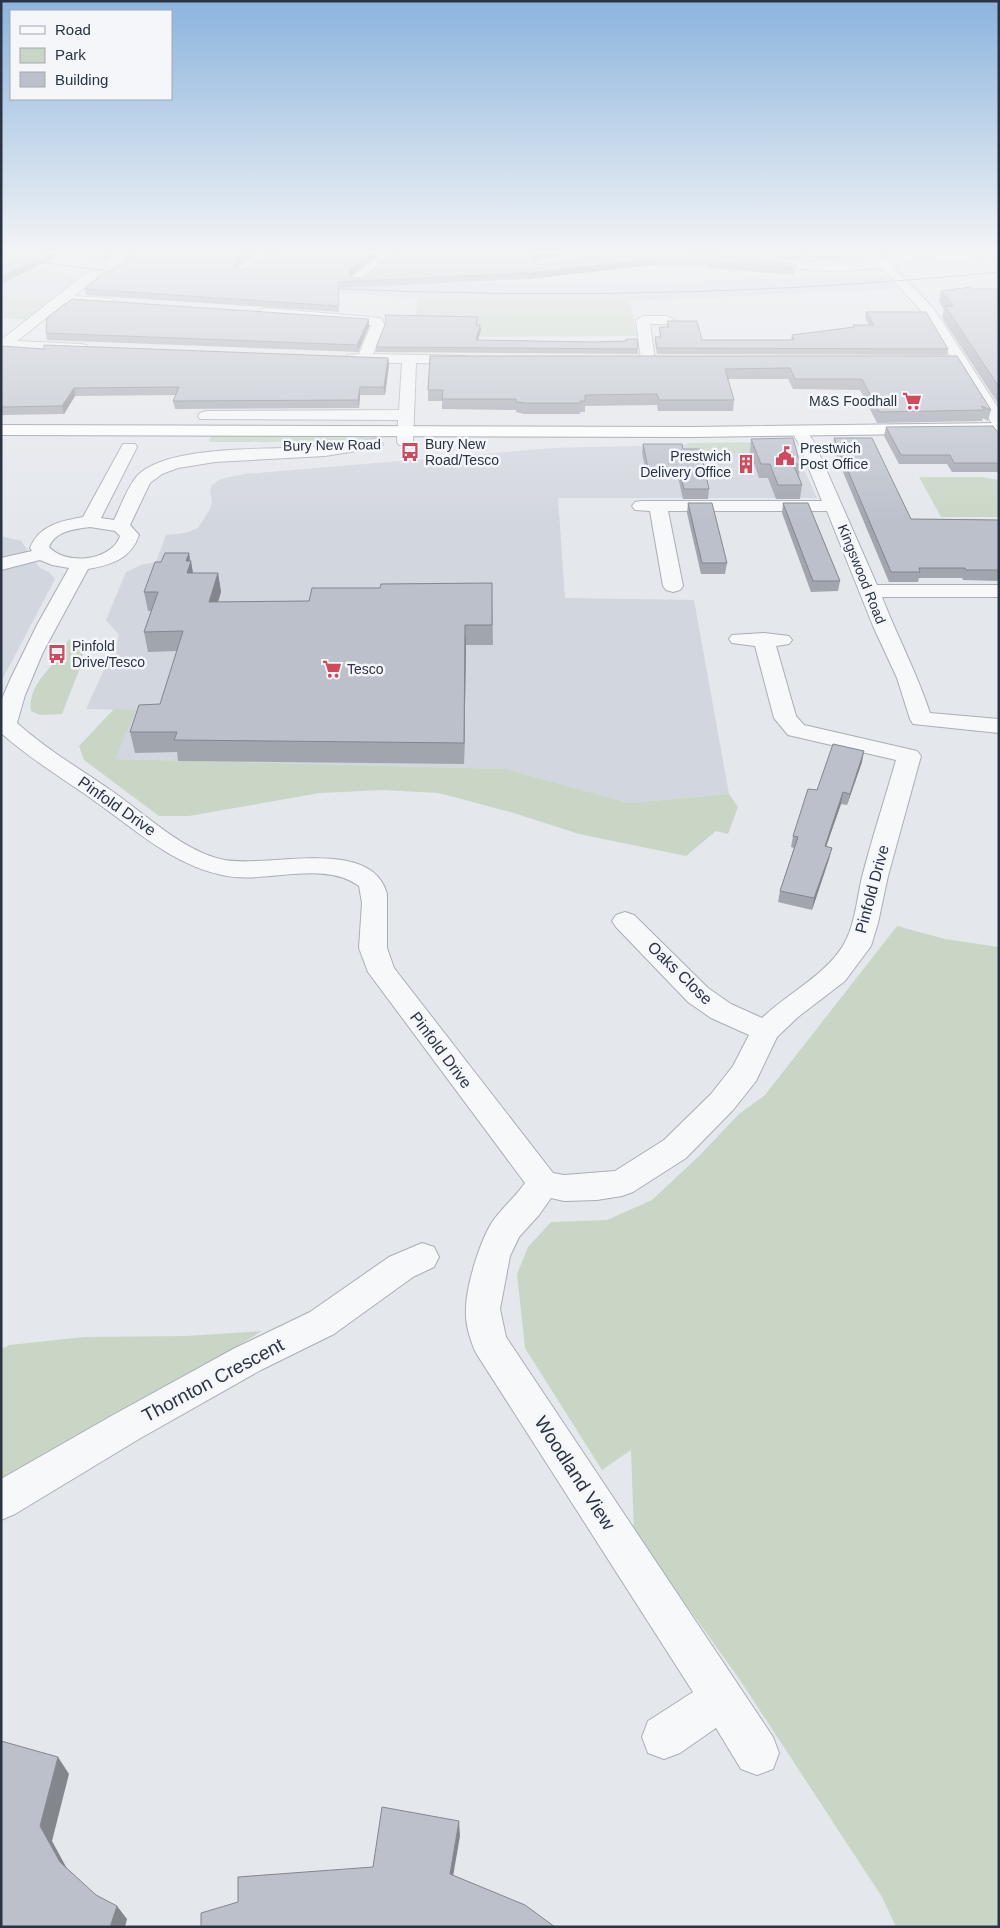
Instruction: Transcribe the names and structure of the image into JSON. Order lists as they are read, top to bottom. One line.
{"streets":{"highway":["Bury New Road"],"street":["Kingswood Road","Pinfold Drive","Oaks Close","Thornton Crescent","Woodland View"]},"crossings":[["Bury New Road","Kingswood Road"],["Pinfold Drive","Oaks Close"],["Pinfold Drive","Woodland View"]],"places":{"supermarket":["M&S Foodhall","Tesco"],"bus stop":["Bury New Road/Tesco","Pinfold Drive/Tesco"],"public building":["Prestwich Post Office"],"building":["Prestwich Delivery Office"]},"legend":["Road","Park","Building"]}
